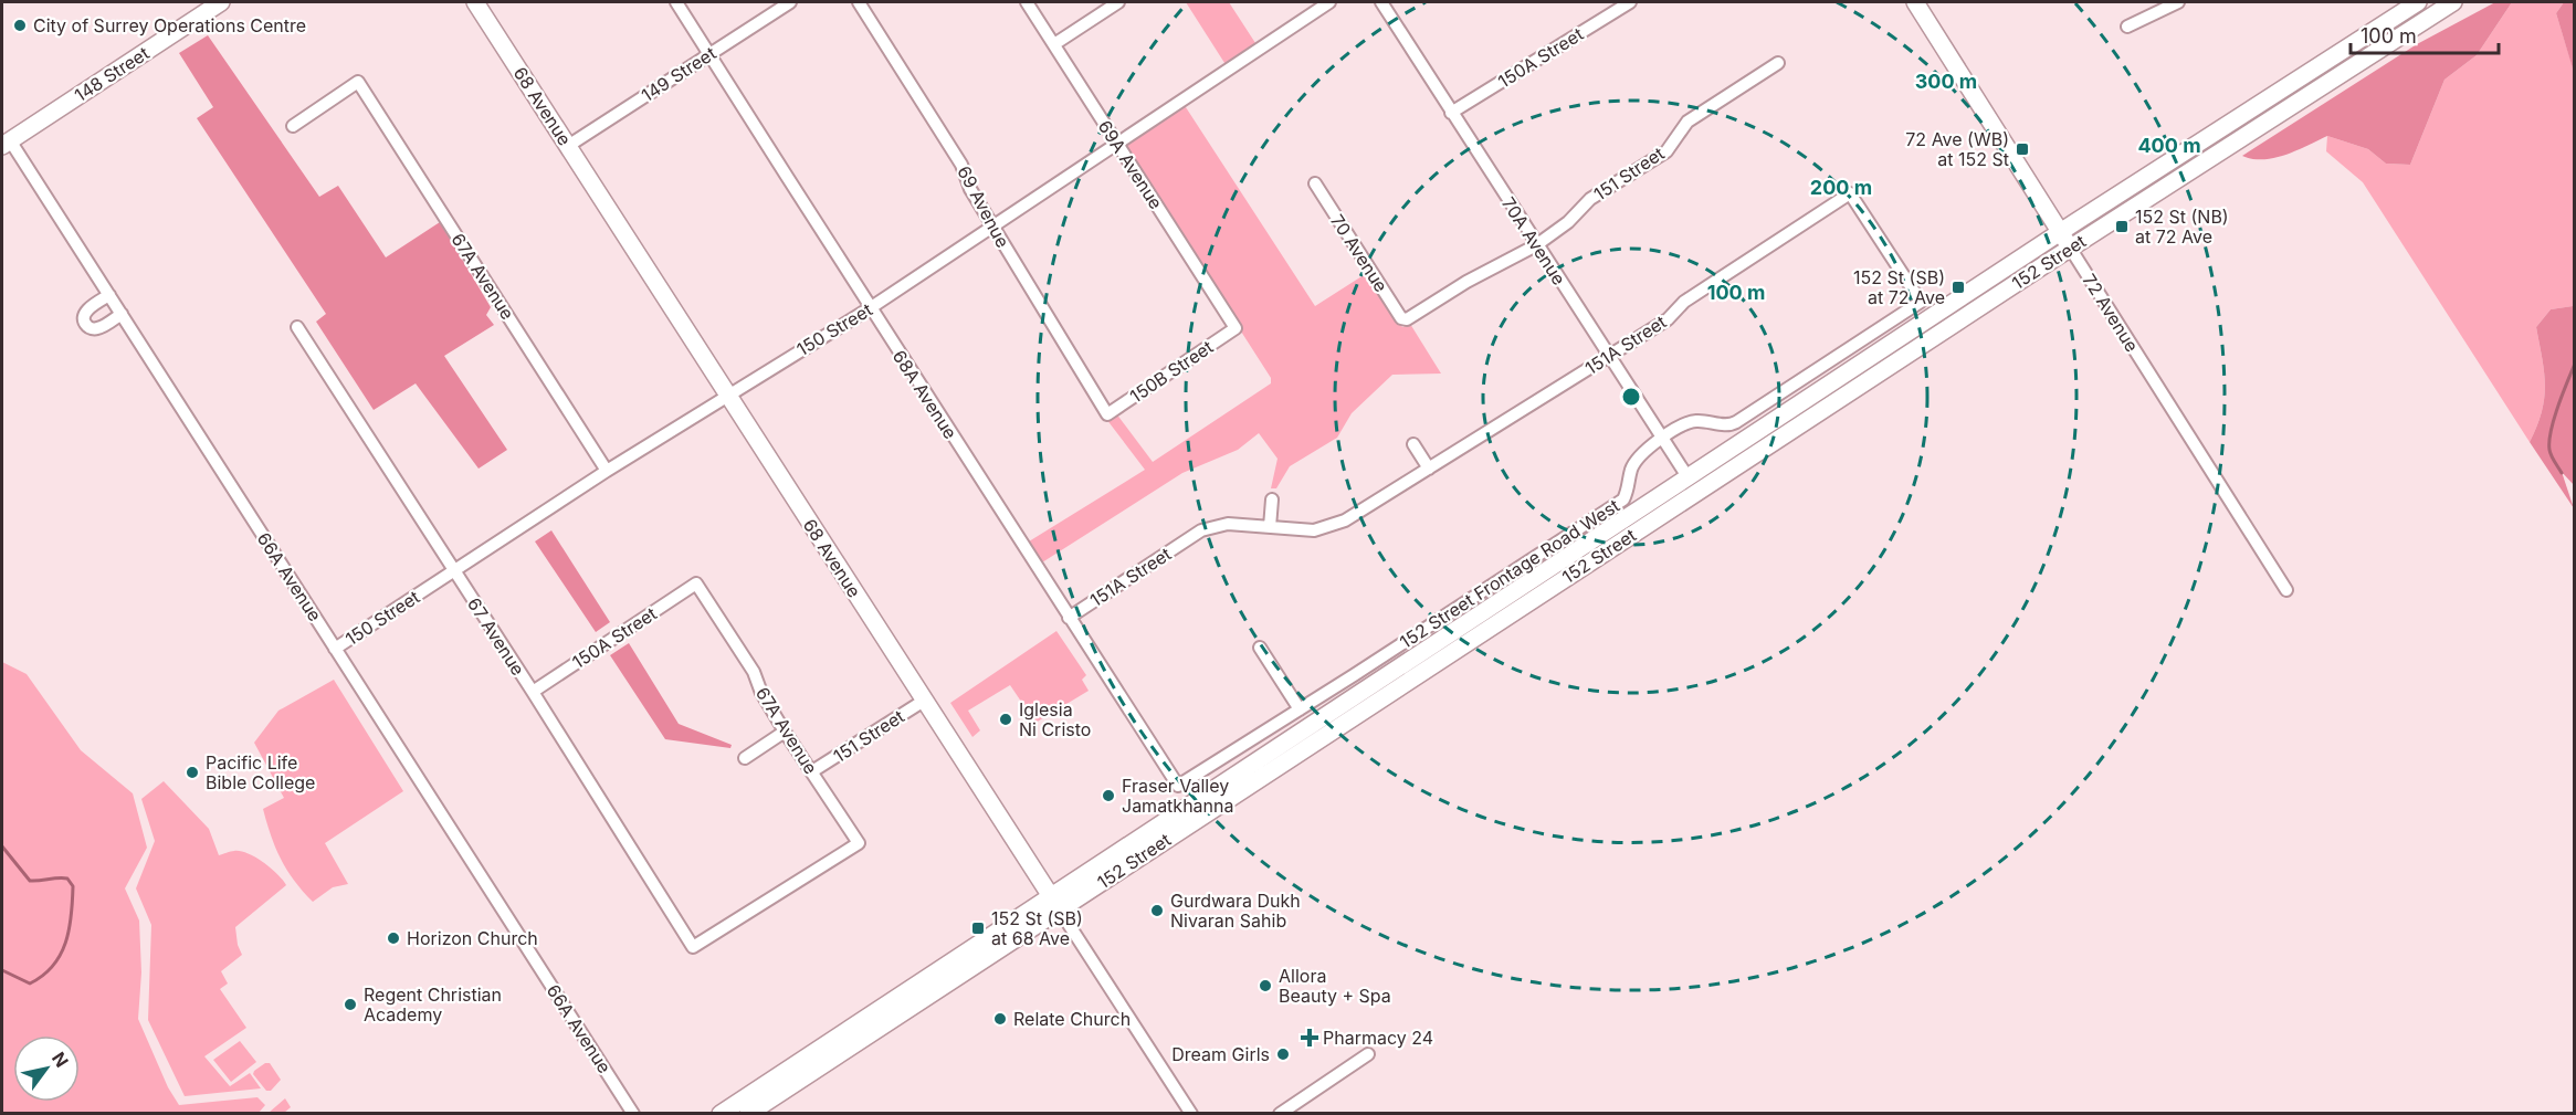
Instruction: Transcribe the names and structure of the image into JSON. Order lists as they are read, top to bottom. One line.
{"streets":{"main road":["148 Street","68 Avenue","152 Street","72 Avenue"],"street":["150A Street","149 Street","69A Avenue","151 Street","69 Avenue","70A Avenue","70 Avenue","67A Avenue","150 Street","151A Street","150B Street","68A Avenue","152 Street Frontage Road West","66A Avenue","67 Avenue"]},"crossings":[["150A Street","70A Avenue"],["150A Street","67A Avenue"],["150A Street","67 Avenue"],["148 Street","66A Avenue"],["149 Street","68 Avenue"],["149 Street","68A Avenue"],["68 Avenue","151 Street"],["68 Avenue","152 Street"],["68 Avenue","150 Street"],["69A Avenue","150 Street"],["69A Avenue","150B Street"],["151 Street","70A Avenue"],["151 Street","70 Avenue"],["151 Street","67A Avenue"],["69 Avenue","150 Street"],["69 Avenue","150B Street"],["70A Avenue","152 Street"],["70A Avenue","151A Street"],["70A Avenue","152 Street Frontage Road West"],["152 Street","72 Avenue"],["67A Avenue","150 Street"],["67A Avenue","67 Avenue"],["150 Street","68A Avenue"],["150 Street","66A Avenue"],["150 Street","67 Avenue"],["151A Street","68A Avenue"],["151A Street","152 Street Frontage Road West"],["68A Avenue","152 Street Frontage Road West"]],"places":{"other":["City of Surrey Operations Centre","Iglesia Ni Cristo","Pacific Life Bible College","Fraser Valley Jamatkhanna","Gurdwara Dukh Nivaran Sahib","Horizon Church","Allora Beauty + Spa","Regent Christian Academy","Relate Church","Dream Girls"],"transit":["72 Ave (WB) at 152 St","152 St (NB) at 72 Ave","152 St (SB) at 72 Ave","152 St (SB) at 68 Ave"],"health":["Pharmacy 24"]},"scale_bar":"100 m","north":"top right","rings":["300 m","400 m","200 m","100 m"]}
